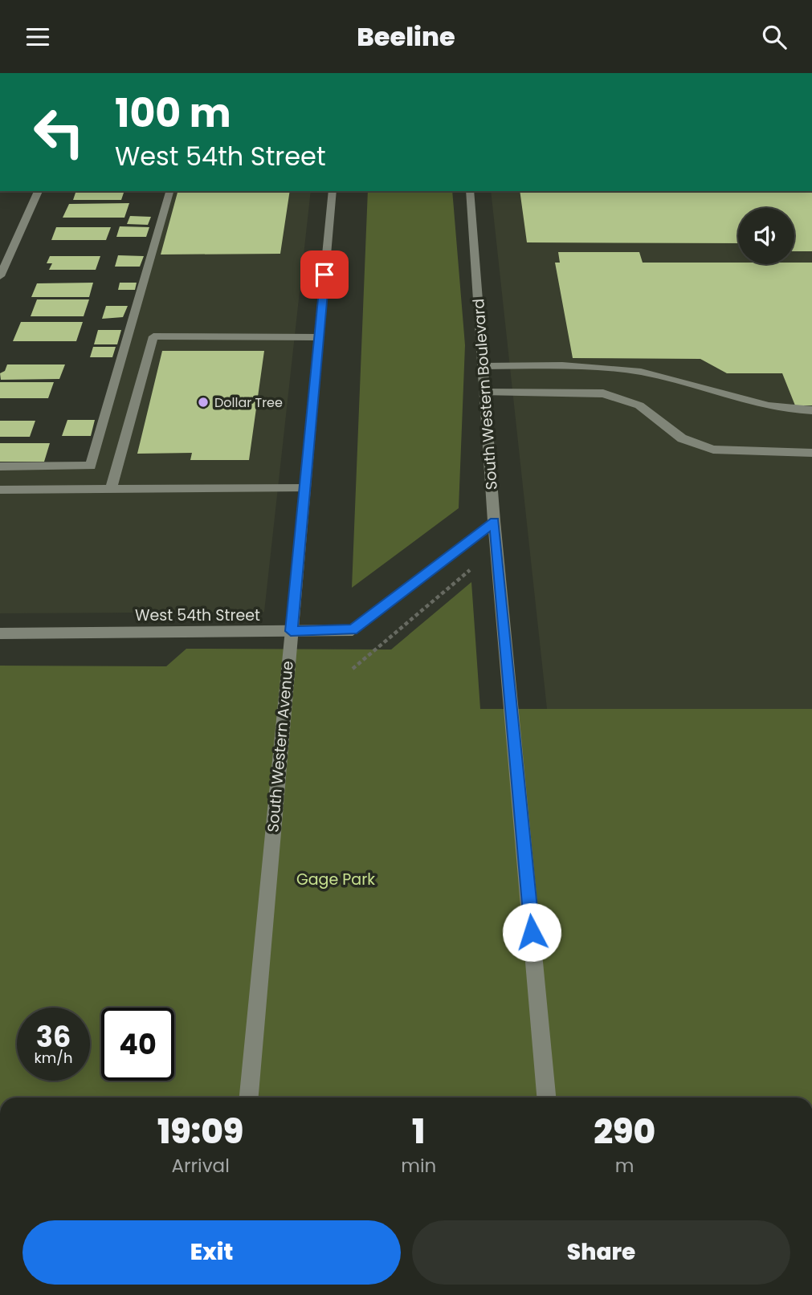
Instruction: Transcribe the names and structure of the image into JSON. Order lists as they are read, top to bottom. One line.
{"streets":{"street":["South Western Boulevard","West 54th Street","South Western Avenue"]},"crossings":[["South Western Boulevard","West 54th Street"],["West 54th Street","South Western Avenue"]],"parks":["Gage Park"],"places":["Dollar Tree"],"page":{"header":"Beeline","turn":["100 m","West 54th Street"],"speed":"36 km/h","limit":"40","eta":["19:09","Arrival","1","min","290","m"],"buttons":["Exit","Share"]}}
